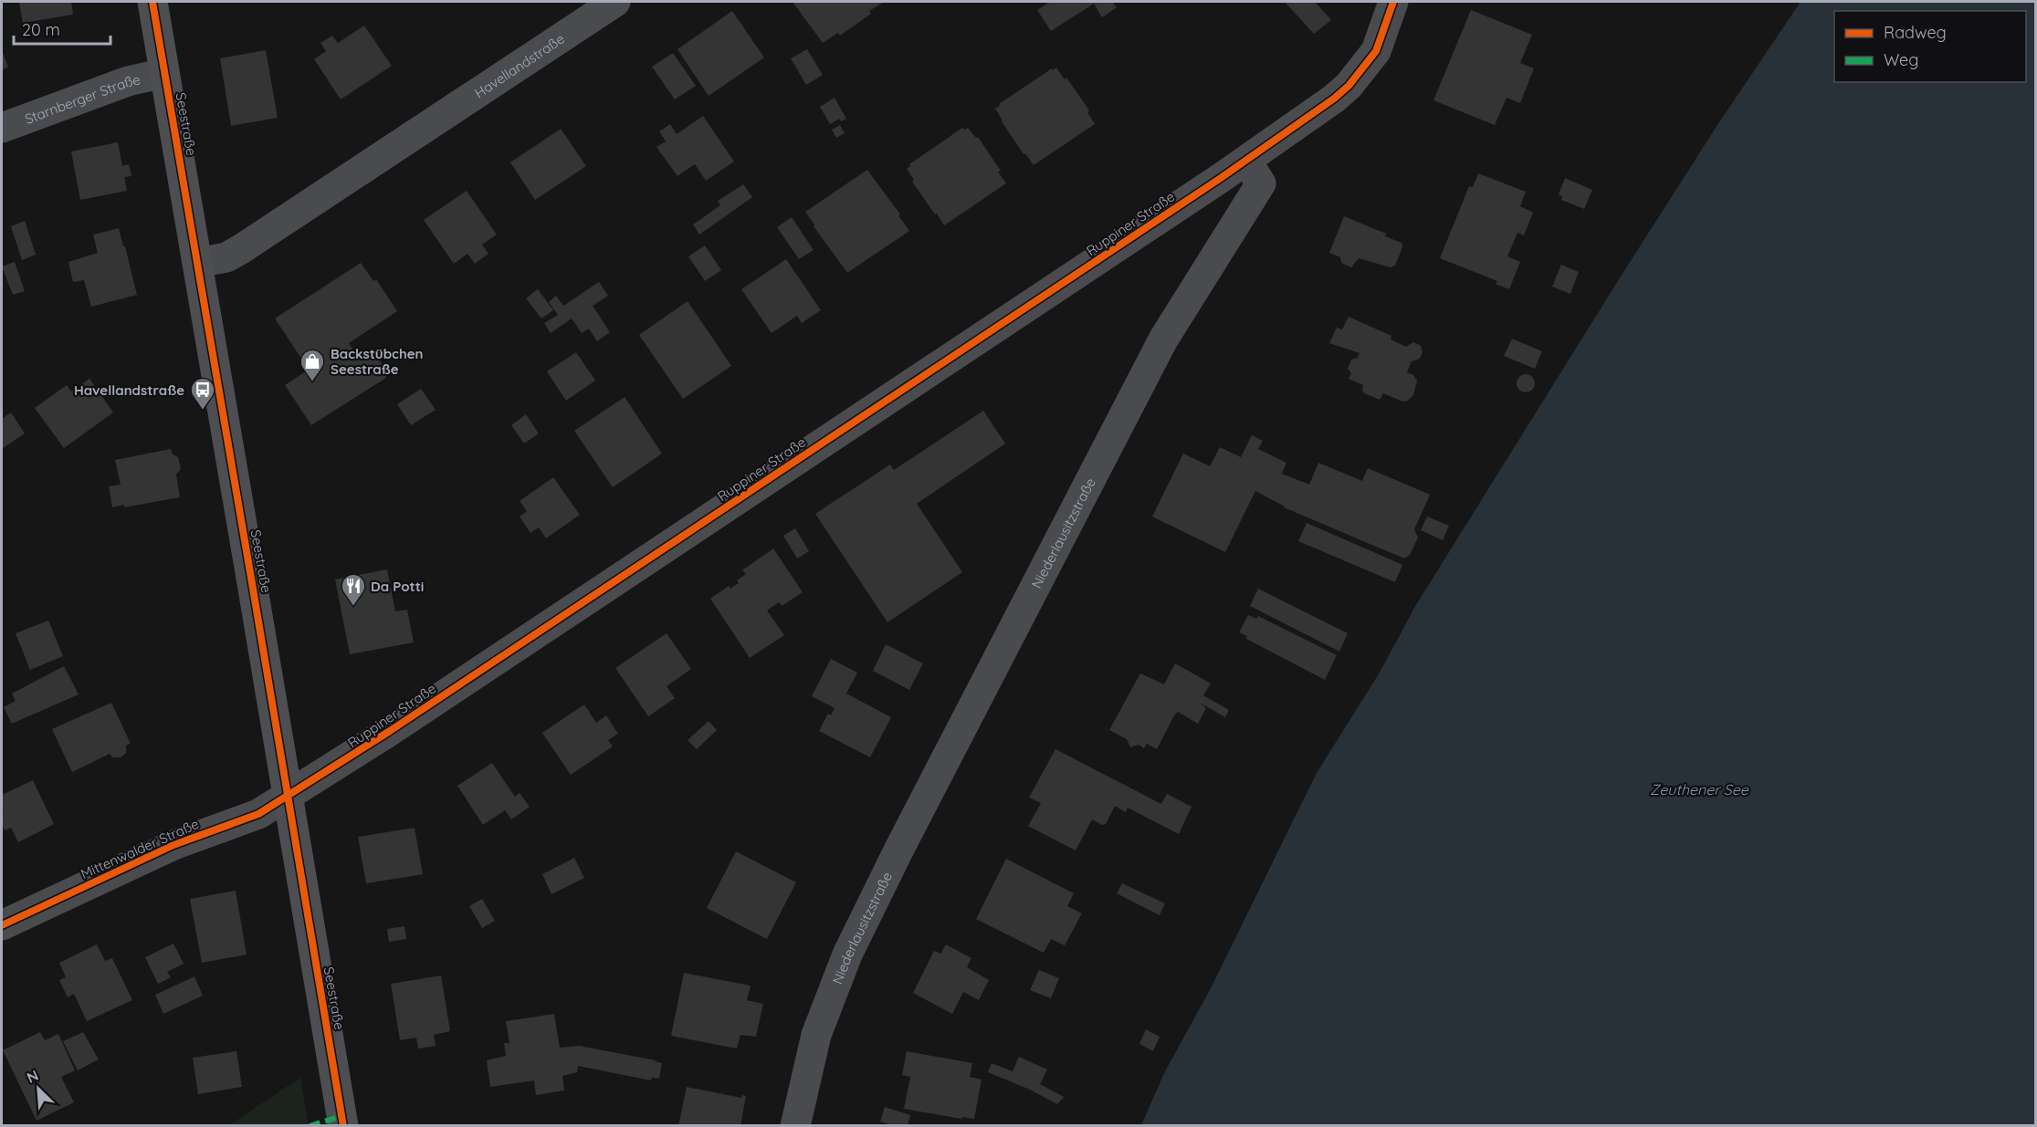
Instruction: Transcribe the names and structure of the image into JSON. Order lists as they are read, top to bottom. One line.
{"streets":{"main road":["Seestraße"],"street":["Havellandstraße","Starnberger Straße","Ruppiner Straße","Niederlausitzstraße","Mittenwalder Straße"]},"crossings":[["Havellandstraße","Seestraße"],["Starnberger Straße","Seestraße"],["Seestraße","Ruppiner Straße"],["Seestraße","Mittenwalder Straße"],["Ruppiner Straße","Niederlausitzstraße"],["Ruppiner Straße","Mittenwalder Straße"]],"water":["Zeuthener See"],"places":{"shop":["Backstübchen Seestraße"],"bus stop":["Havellandstraße"],"restaurant":["Da Potti"]},"legend":["Radweg","Weg"],"scale_bar":"20 m","north":"top left"}
